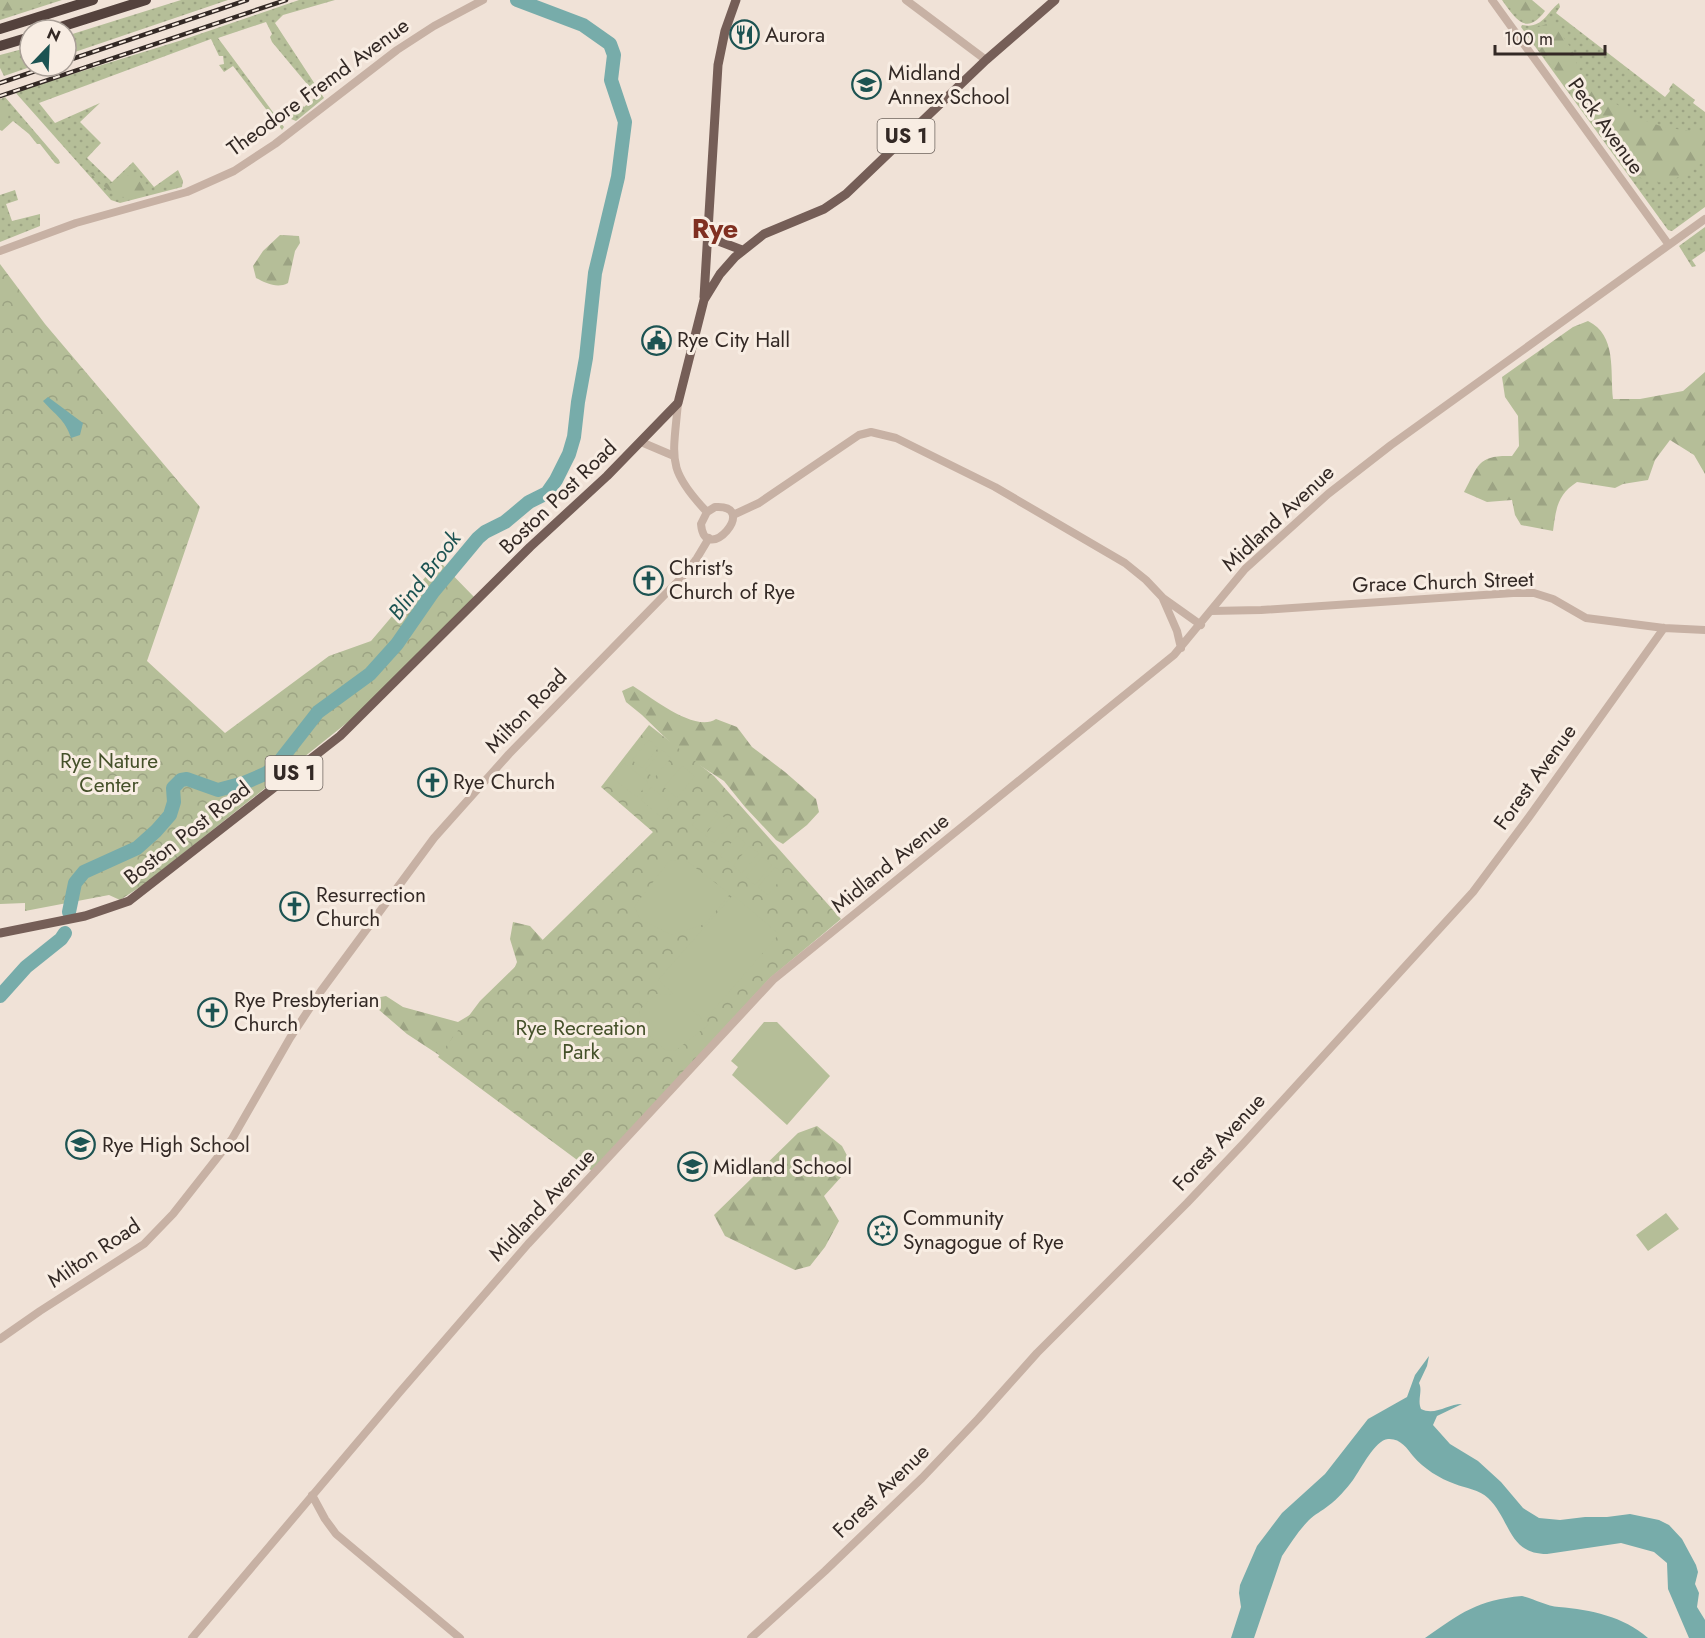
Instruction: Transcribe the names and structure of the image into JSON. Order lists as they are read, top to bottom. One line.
{"streets":{"main road":["US 1","Boston Post Road"],"street":["Theodore Fremd Avenue","Peck Avenue","Midland Avenue","Grace Church Street","Milton Road","Forest Avenue"]},"crossings":[["Peck Avenue","Midland Avenue"],["US 1","Boston Post Road"],["Midland Avenue","Grace Church Street"],["Grace Church Street","Forest Avenue"]],"districts":["Rye"],"water":["Blind Brook"],"parks":["Rye Nature Center","Rye Recreation Park"],"places":{"restaurant":["Aurora"],"school or university":["Midland Annex School","Rye High School","Midland School"],"public building":["Rye City Hall"],"church":["Christ's Church of Rye","Rye Church","Resurrection Church","Rye Presbyterian Church"],"synagogue":["Community Synagogue of Rye"]},"scale_bar":"100 m","north":"top right"}
